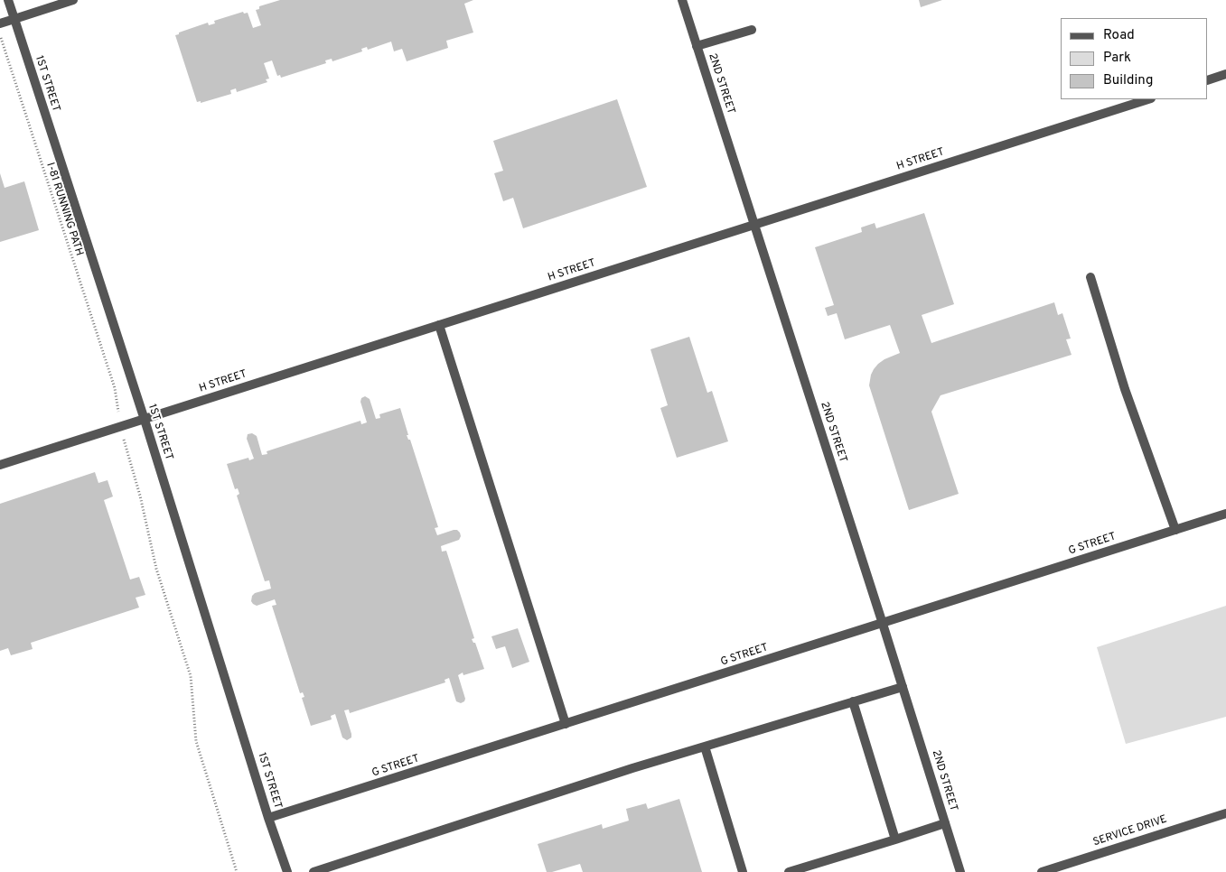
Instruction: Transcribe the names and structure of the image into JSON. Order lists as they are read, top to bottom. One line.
{"streets":{"street":["1ST STREET","2ND STREET","H STREET","G STREET","SERVICE DRIVE"],"path":["I-81 RUNNING PATH"]},"crossings":[["1ST STREET","H STREET"],["1ST STREET","G STREET"],["2ND STREET","H STREET"],["2ND STREET","G STREET"],["H STREET","I-81 RUNNING PATH"]],"legend":["Road","Park","Building"]}
